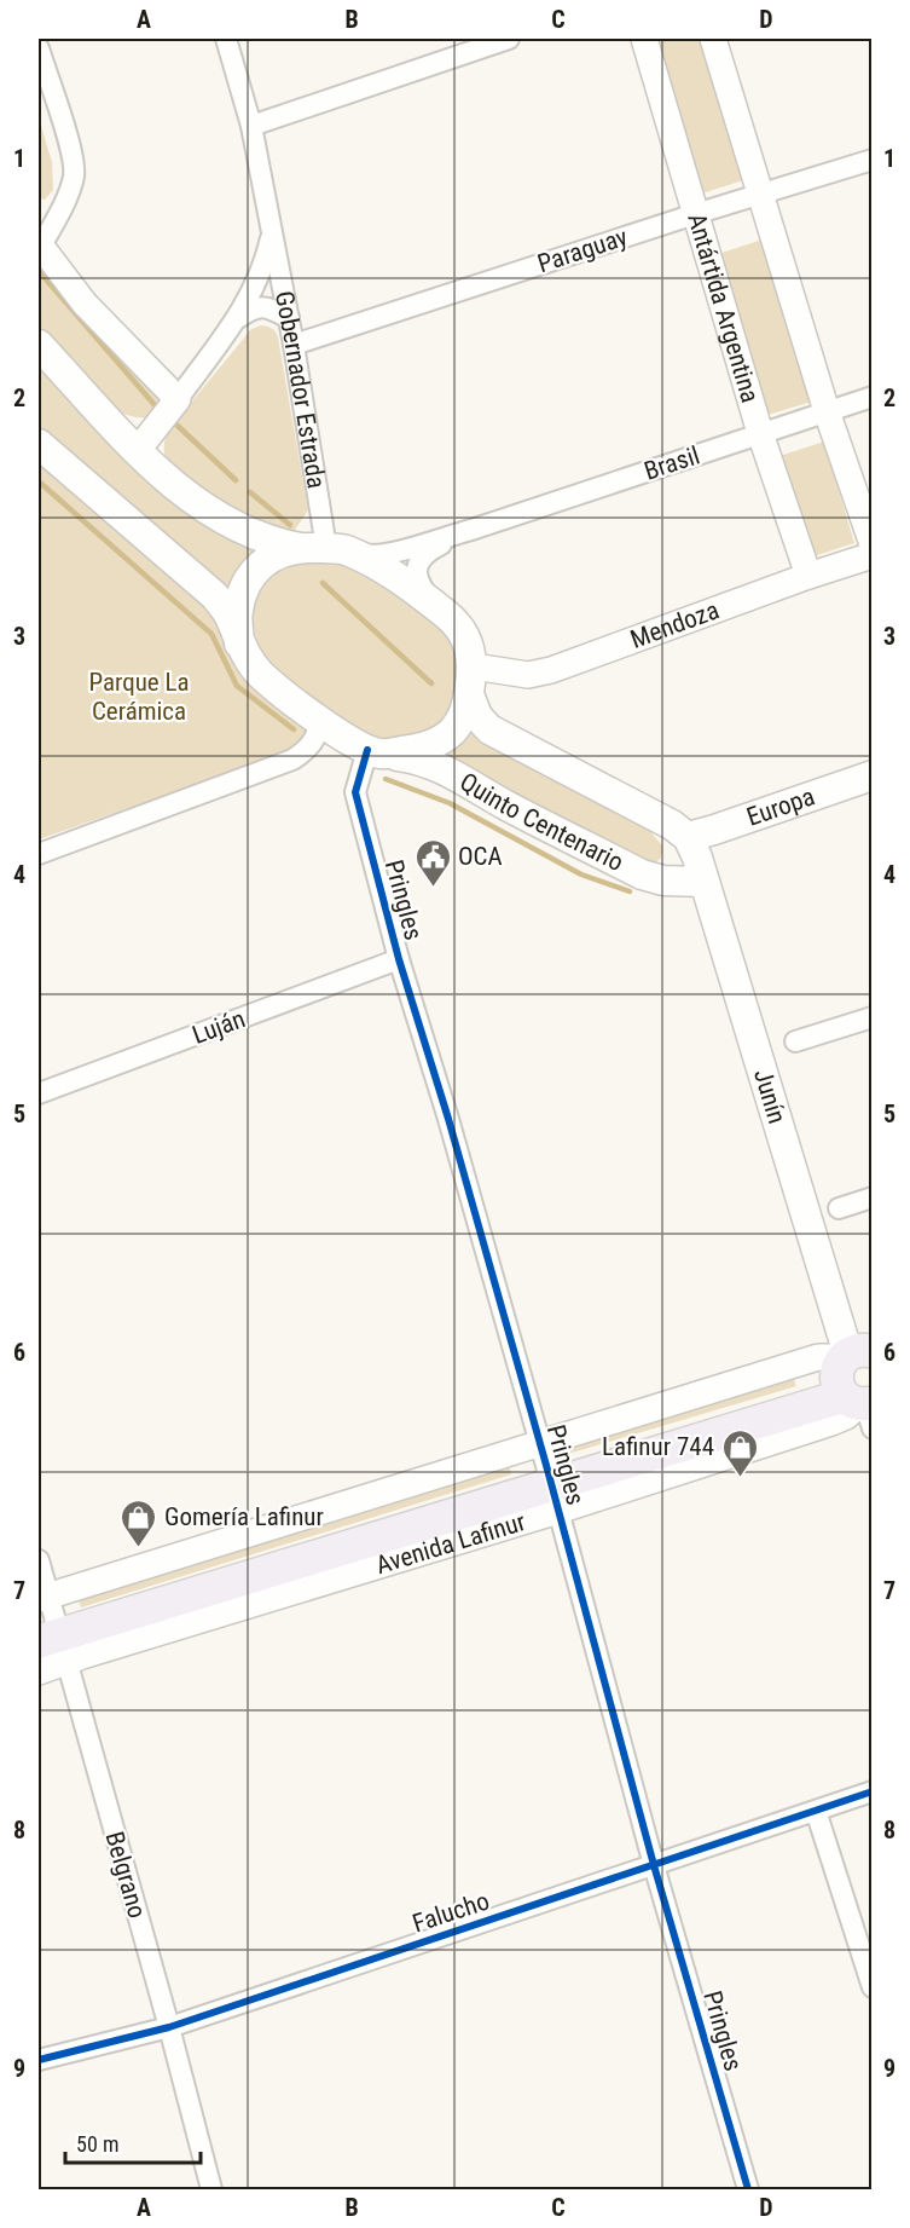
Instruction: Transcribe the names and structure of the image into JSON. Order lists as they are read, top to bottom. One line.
{"streets":{"main road":["Europa","Quinto Centenario","Junín","Avenida Lafinur"],"street":["Paraguay","Antártida Argentina","Gobernador Estrada","Brasil","Mendoza","Pringles","Luján","Belgrano","Falucho"]},"crossings":[["Paraguay","Antártida Argentina"],["Paraguay","Gobernador Estrada"],["Antártida Argentina","Brasil"],["Antártida Argentina","Mendoza"],["Gobernador Estrada","Brasil"],["Gobernador Estrada","Mendoza"],["Gobernador Estrada","Quinto Centenario"],["Gobernador Estrada","Pringles"],["Brasil","Mendoza"],["Brasil","Quinto Centenario"],["Brasil","Pringles"],["Mendoza","Quinto Centenario"],["Mendoza","Pringles"],["Europa","Junín"],["Quinto Centenario","Pringles"],["Quinto Centenario","Junín"],["Pringles","Luján"],["Pringles","Avenida Lafinur"],["Pringles","Falucho"],["Junín","Avenida Lafinur"],["Avenida Lafinur","Belgrano"],["Belgrano","Falucho"]],"parks":["Parque La Cerámica"],"places":{"public building":["OCA"],"shop":["Lafinur 744","Gomería Lafinur"]},"scale_bar":"50 m","grid":{"columns":["A","B","C","D"],"rows":["1","2","3","4","5","6","7","8","9"]}}
